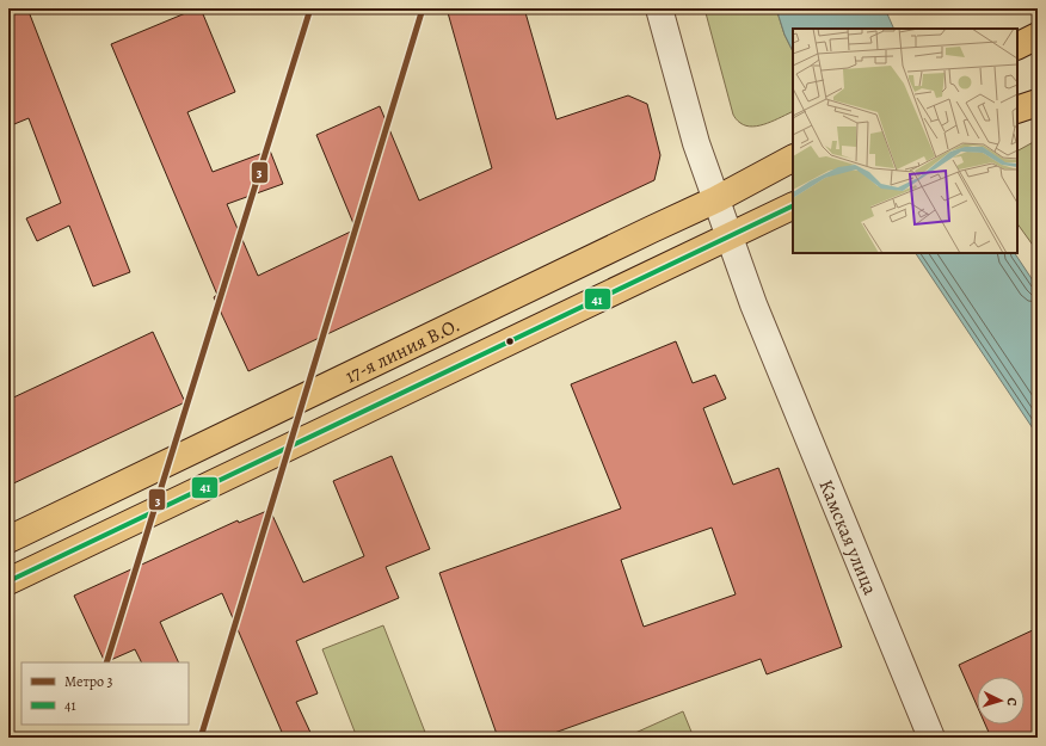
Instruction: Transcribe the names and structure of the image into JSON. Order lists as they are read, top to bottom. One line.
{"streets":{"main road":["17-я линия В.О."],"street":["Камская улица"]},"crossings":[["17-я линия В.О.","Камская улица"]],"lines":["metro line 3","transit line 41"],"legend":["Метро 3","41"],"north":"right"}
